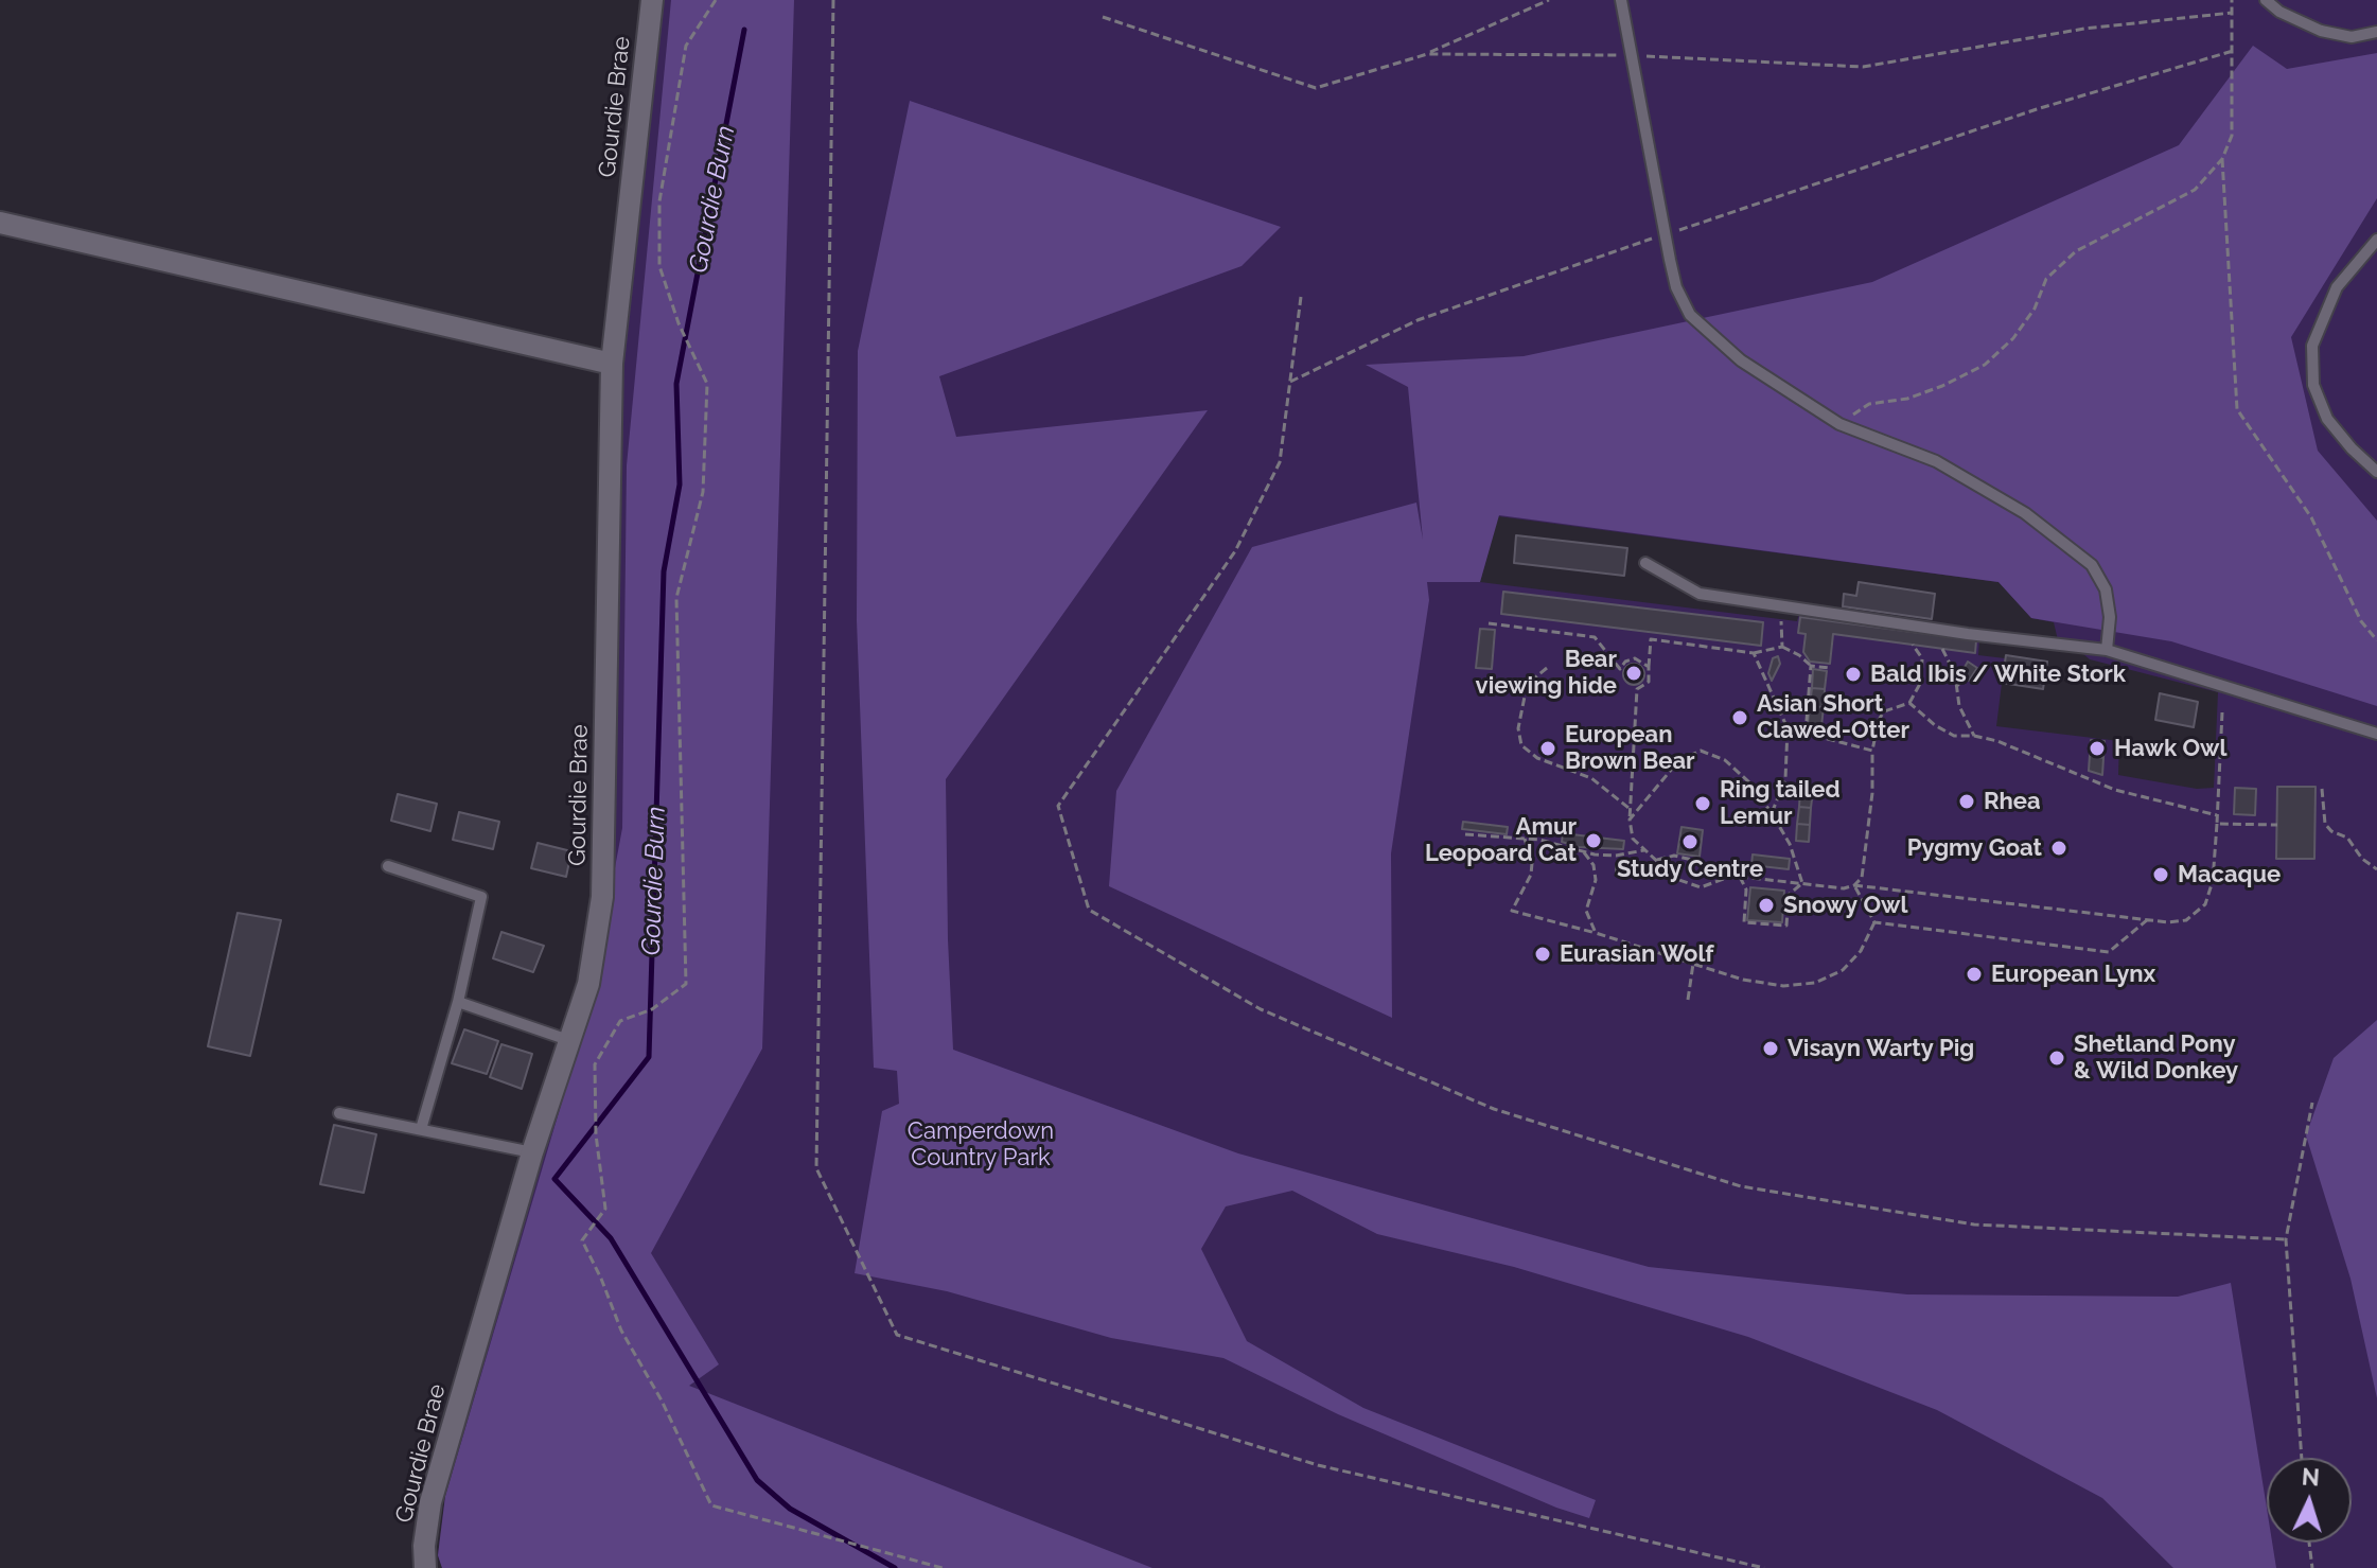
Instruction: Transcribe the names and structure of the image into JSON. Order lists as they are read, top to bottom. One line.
{"streets":{"street":["Gourdie Brae"]},"water":["Gourdie Burn"],"parks":["Camperdown Country Park"],"places":["Bear viewing hide","Bald Ibis / White Stork","Asian Short Clawed-Otter","European Brown Bear","Hawk Owl","Rhea","Ring tailed Lemur","Amur Leopoard Cat","Study Centre","Pygmy Goat","Macaque","Snowy Owl","Eurasian Wolf","European Lynx","Visayn Warty Pig","Shetland Pony & Wild Donkey"],"north":"top"}
